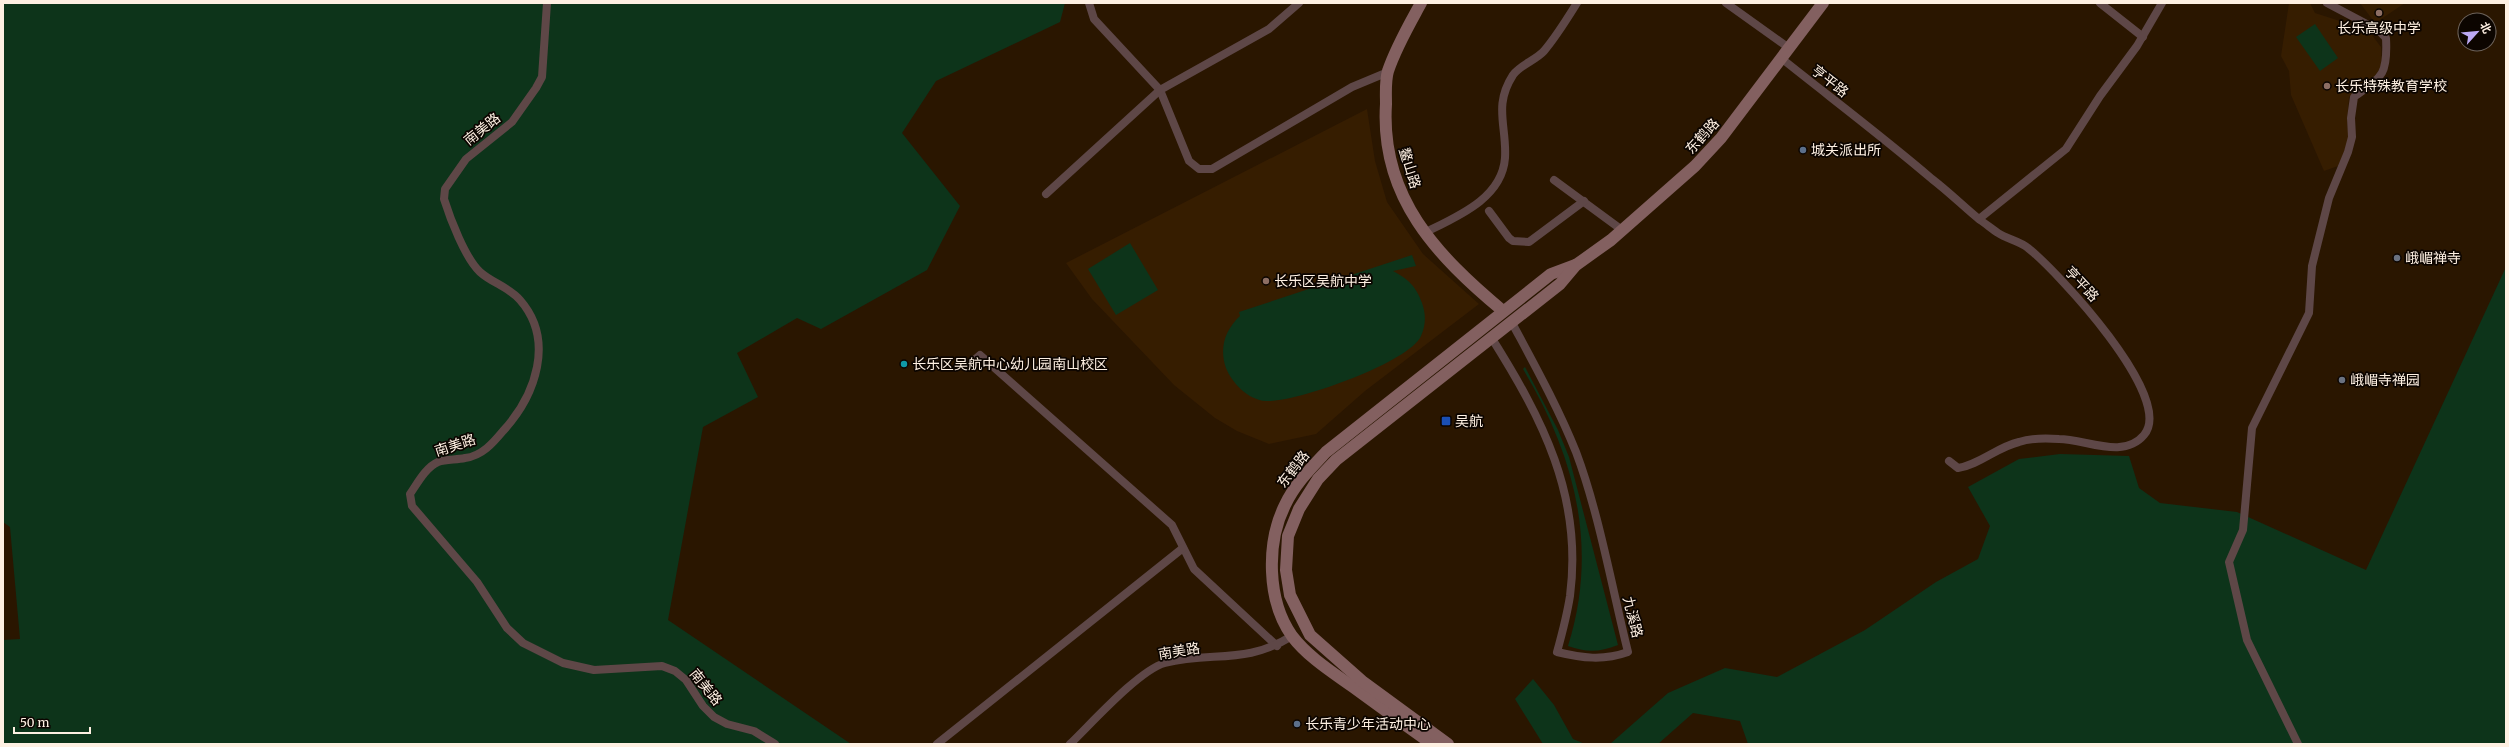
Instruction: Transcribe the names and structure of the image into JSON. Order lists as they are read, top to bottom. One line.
{"streets":{"main road":["东鹤路","鳌山路"],"street":["亨平路","南美路","九溪路"]},"crossings":[["亨平路","东鹤路"],["南美路","东鹤路"],["东鹤路","鳌山路"],["东鹤路","九溪路"]],"places":{"other":["长乐高级中学","长乐特殊教育学校","城关派出所","峨嵋禅寺","长乐区吴航中学","长乐区吴航中心幼儿园南山校区","峨嵋寺禅园","长乐青少年活动中心"],"transit":["吴航"]},"scale_bar":"50 m","north":"top right"}
